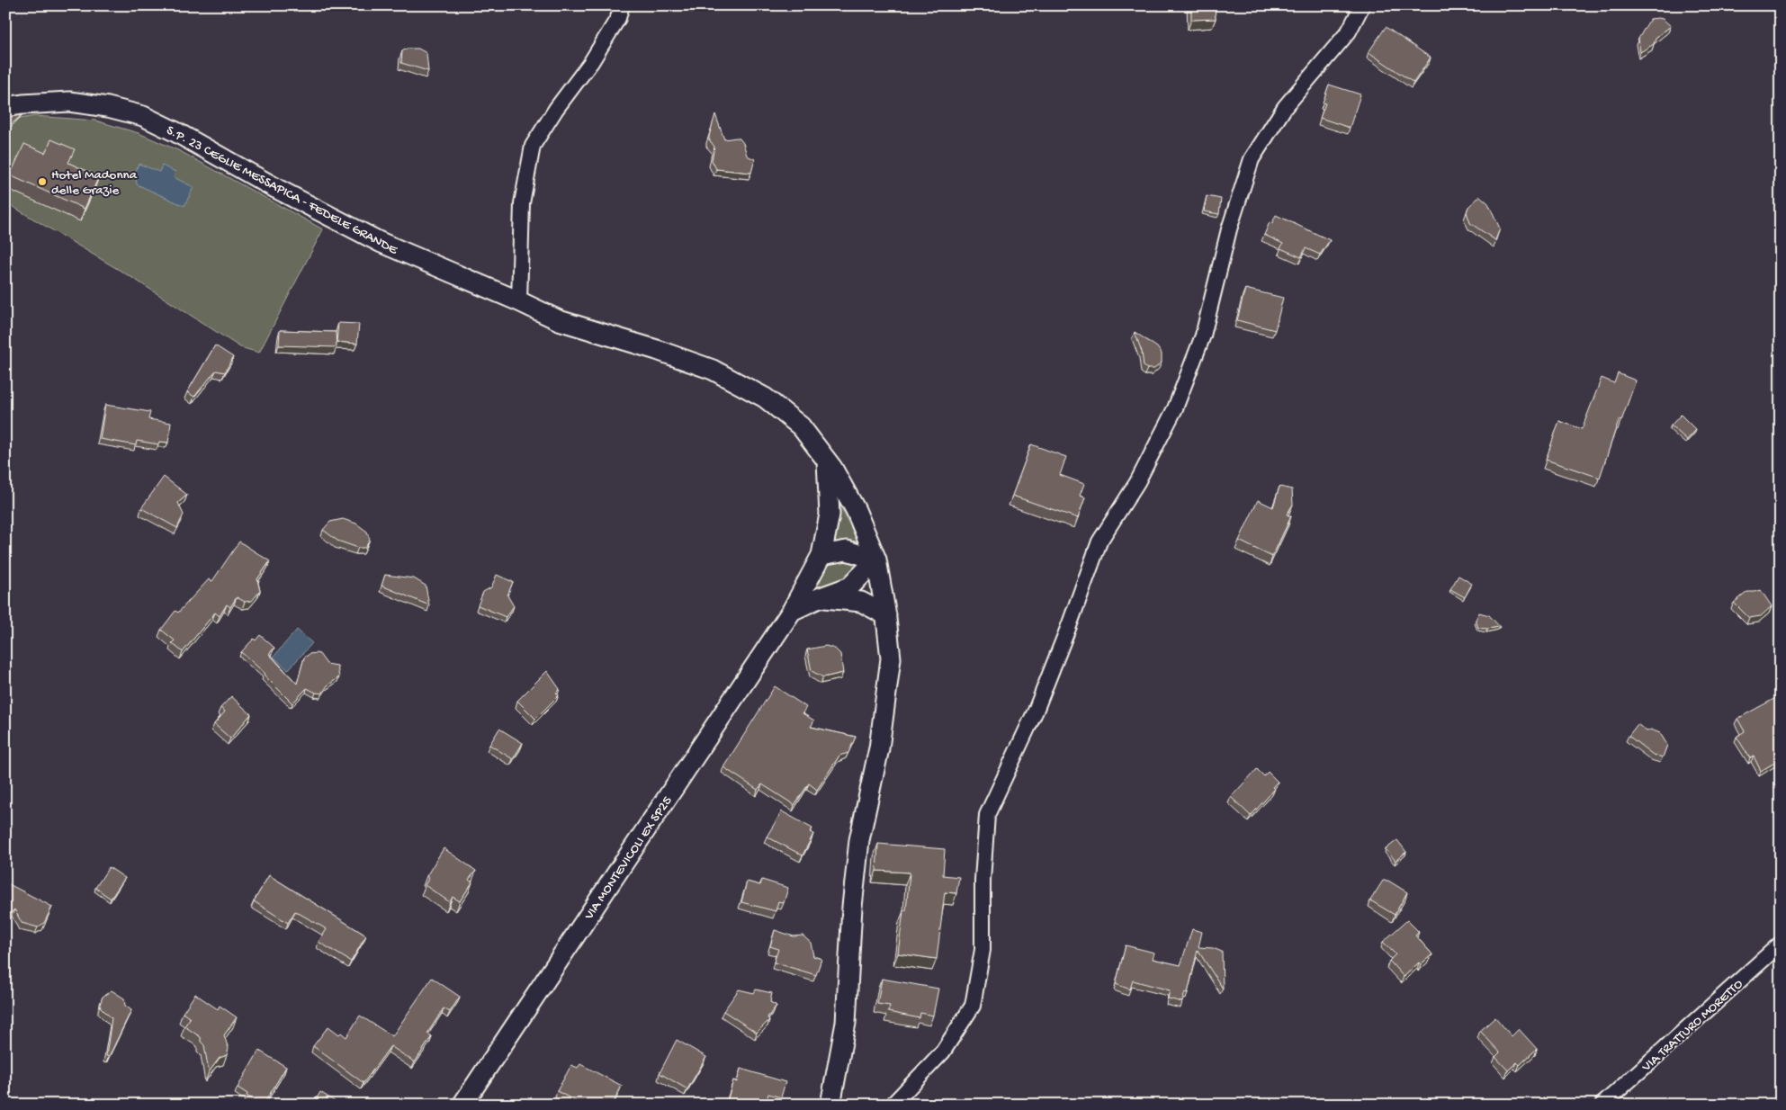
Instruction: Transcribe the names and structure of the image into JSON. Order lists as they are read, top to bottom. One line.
{"streets":{"street":["S.P. 23 CEGLIE MESSAPICA - FEDELE GRANDE","VIA MONTEVICOLI EX SP25","VIA TRATTURO MORETTO"]},"crossings":[["S.P. 23 CEGLIE MESSAPICA - FEDELE GRANDE","VIA MONTEVICOLI EX SP25"]],"places":["Hotel Madonna delle Grazie"]}
